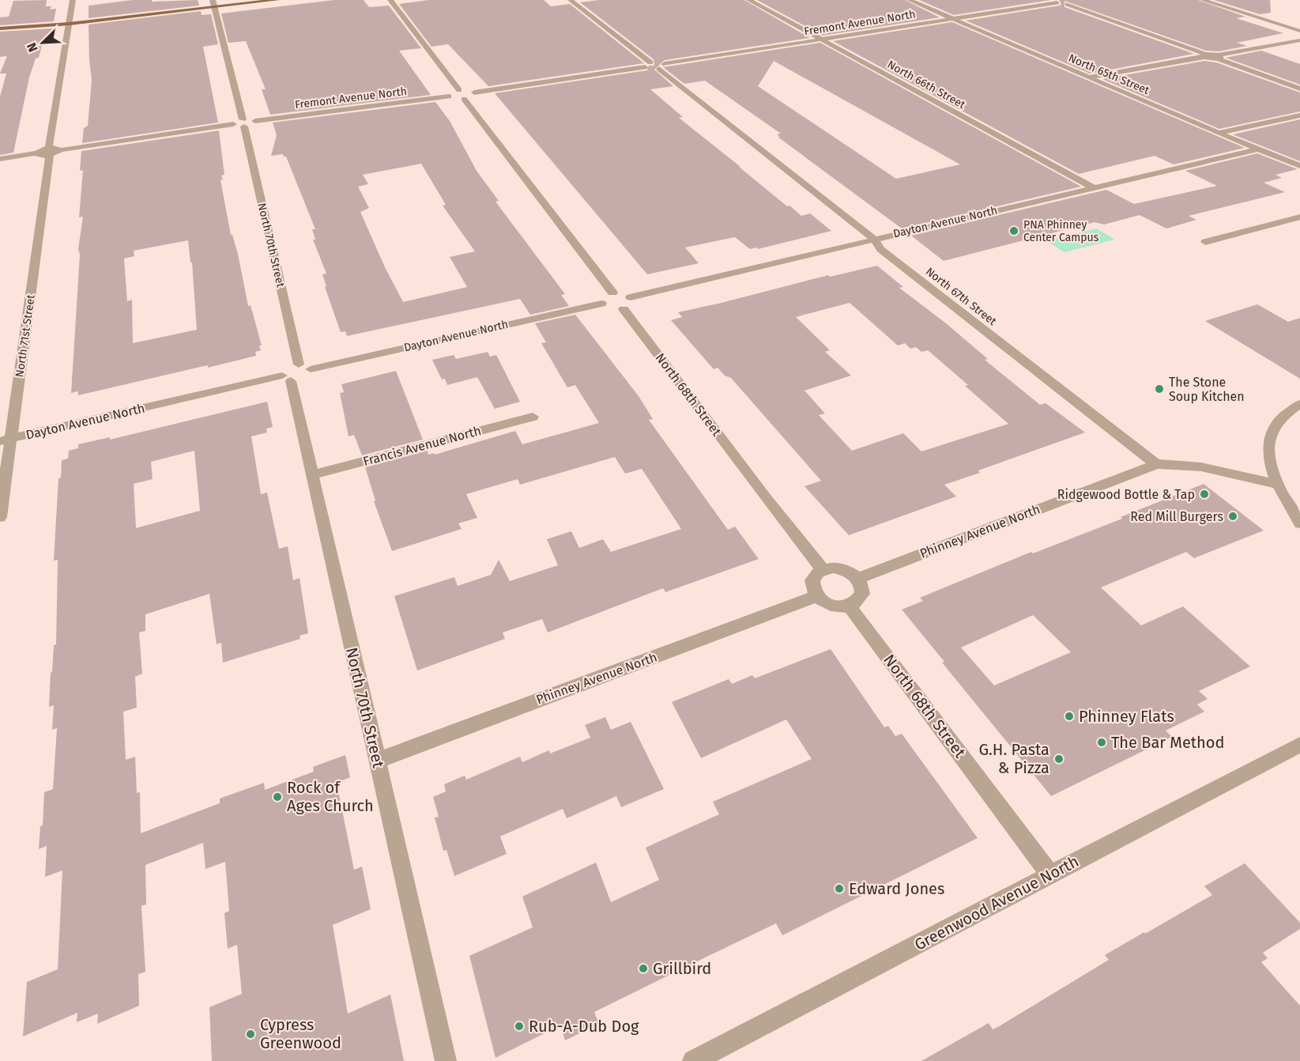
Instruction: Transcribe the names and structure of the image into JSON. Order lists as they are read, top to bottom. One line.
{"streets":{"street":["Fremont Avenue North","North 65th Street","North 66th Street","Dayton Avenue North","North 70th Street","North 67th Street","North 71st Street","North 68th Street","Francis Avenue North","Phinney Avenue North","Greenwood Avenue North"]},"crossings":[["Fremont Avenue North","North 65th Street"],["Fremont Avenue North","North 66th Street"],["Fremont Avenue North","North 70th Street"],["Fremont Avenue North","North 67th Street"],["North 65th Street","Dayton Avenue North"],["North 66th Street","Dayton Avenue North"],["Dayton Avenue North","North 70th Street"],["Dayton Avenue North","North 67th Street"],["Dayton Avenue North","North 71st Street"],["Dayton Avenue North","North 68th Street"],["North 70th Street","Francis Avenue North"],["North 70th Street","Phinney Avenue North"],["North 67th Street","Phinney Avenue North"],["North 68th Street","Phinney Avenue North"],["North 68th Street","Greenwood Avenue North"]],"places":["PNA Phinney Center Campus","The Stone Soup Kitchen","Ridgewood Bottle & Tap","Red Mill Burgers","Phinney Flats","The Bar Method","G.H. Pasta & Pizza","Rock of Ages Church","Edward Jones","Grillbird","Rub-A-Dub Dog","Cypress Greenwood"],"north":"bottom left"}
